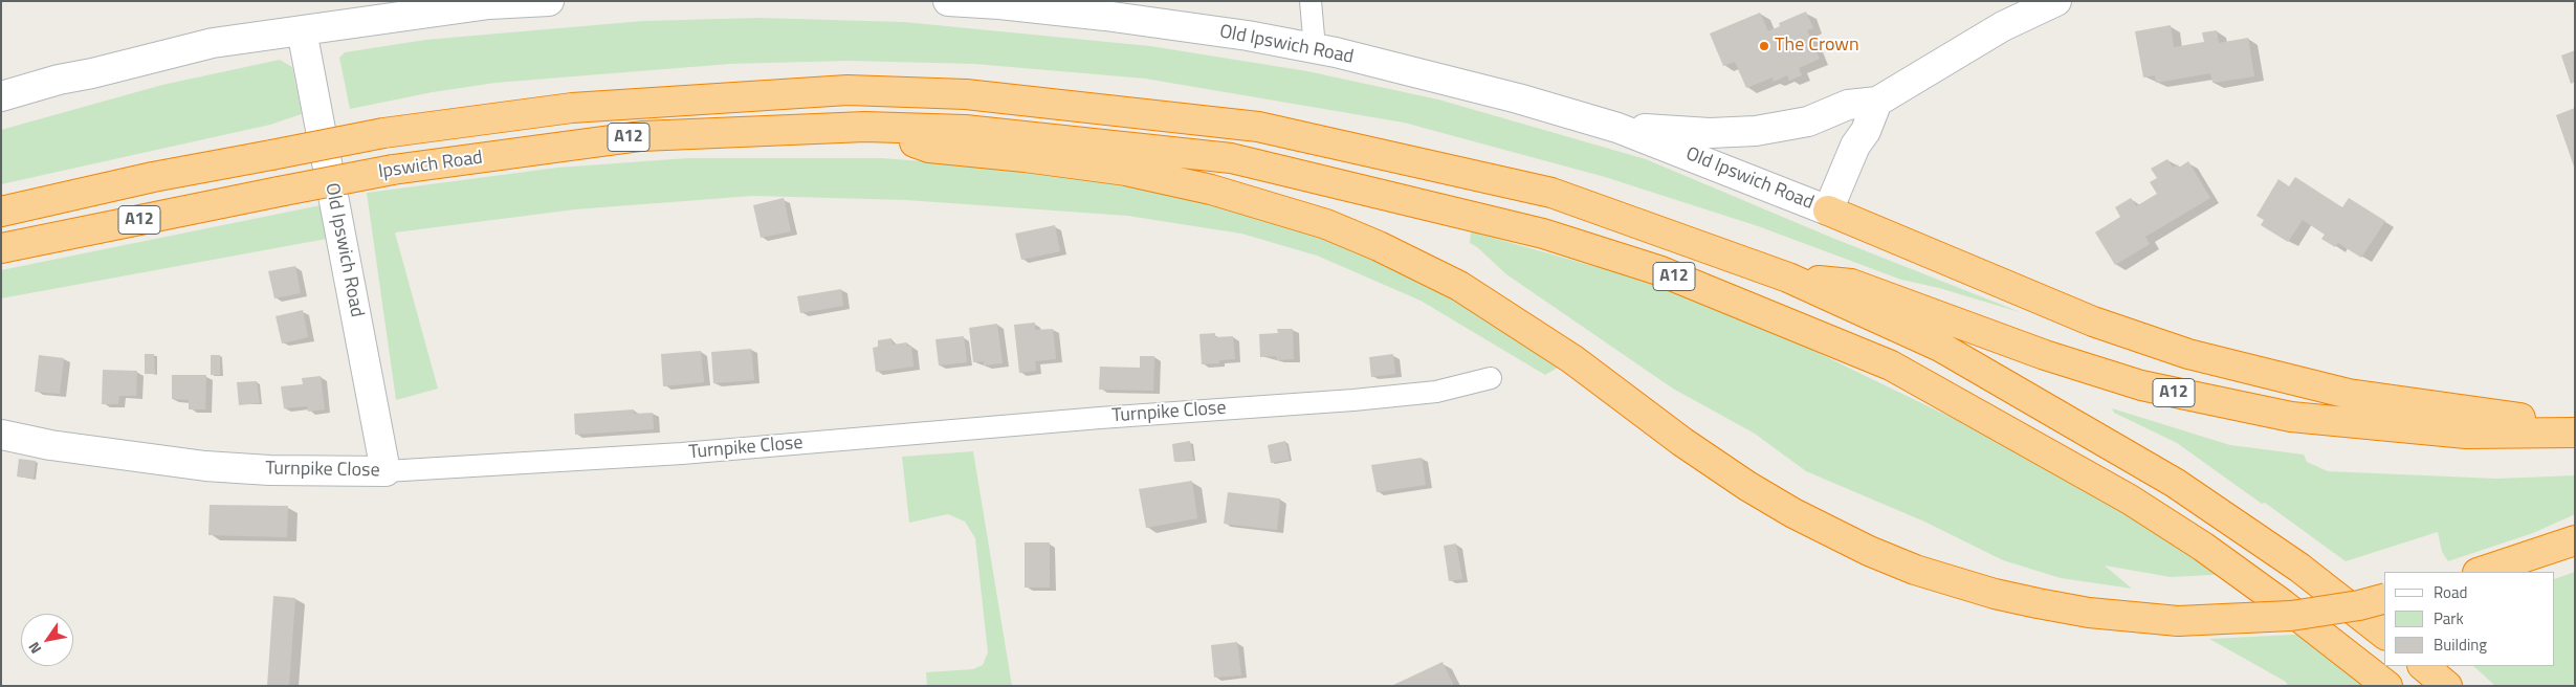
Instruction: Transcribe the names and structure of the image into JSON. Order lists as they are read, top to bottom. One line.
{"streets":{"highway":["A12","Ipswich Road"],"street":["Old Ipswich Road","Turnpike Close"]},"crossings":[["Old Ipswich Road","A12"],["Old Ipswich Road","Turnpike Close"],["A12","Ipswich Road"]],"places":["The Crown"],"legend":["Road","Park","Building"],"north":"bottom left"}
